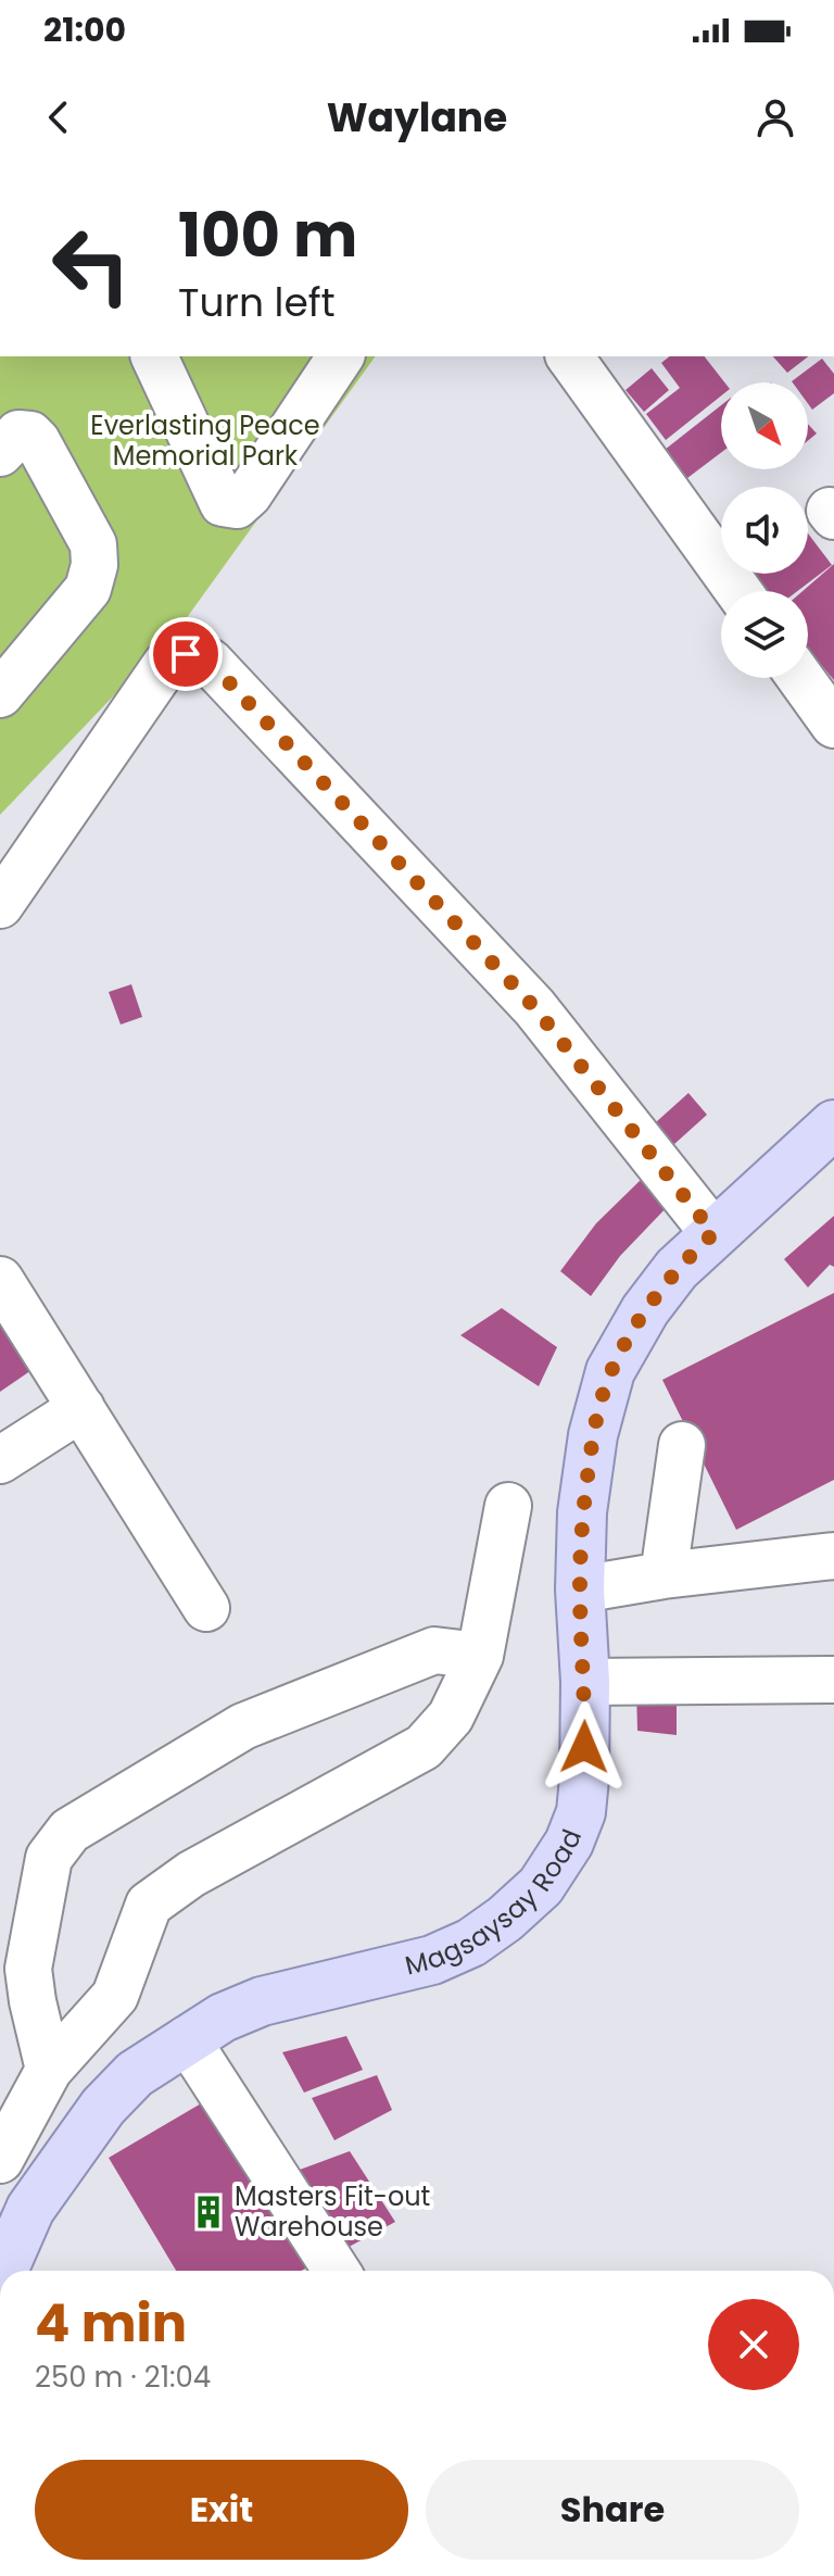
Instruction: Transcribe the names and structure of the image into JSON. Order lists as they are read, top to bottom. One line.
{"streets":{"main road":["Magsaysay Road"]},"parks":["Everlasting Peace Memorial Park"],"places":{"building":["Masters Fit-out Warehouse"]},"north":"bottom right","page":{"status":"21:00","header":"Waylane","turn":["100 m","Turn left"],"heading":["4 min","250 m · 21:04"],"buttons":["Exit","Share"]}}
